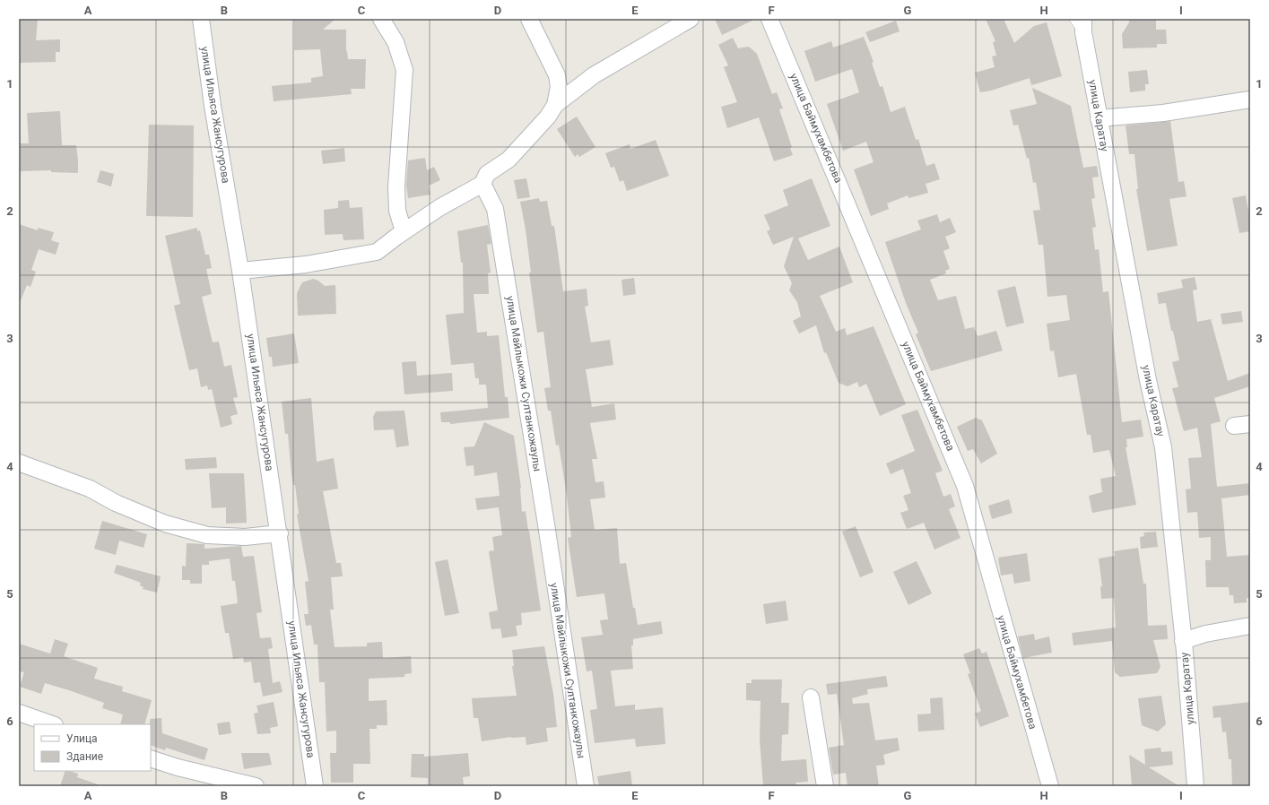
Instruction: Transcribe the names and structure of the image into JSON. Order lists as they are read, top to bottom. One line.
{"streets":{"street":["улица Ильяса Жансугурова","улица Каратау","улица Баймухамбетова","улица Майлыкожи Султанкожаулы"]},"legend":["Улица","Здание"],"grid":{"columns":["A","B","C","D","E","F","G","H","I"],"rows":["1","2","3","4","5","6"]}}
